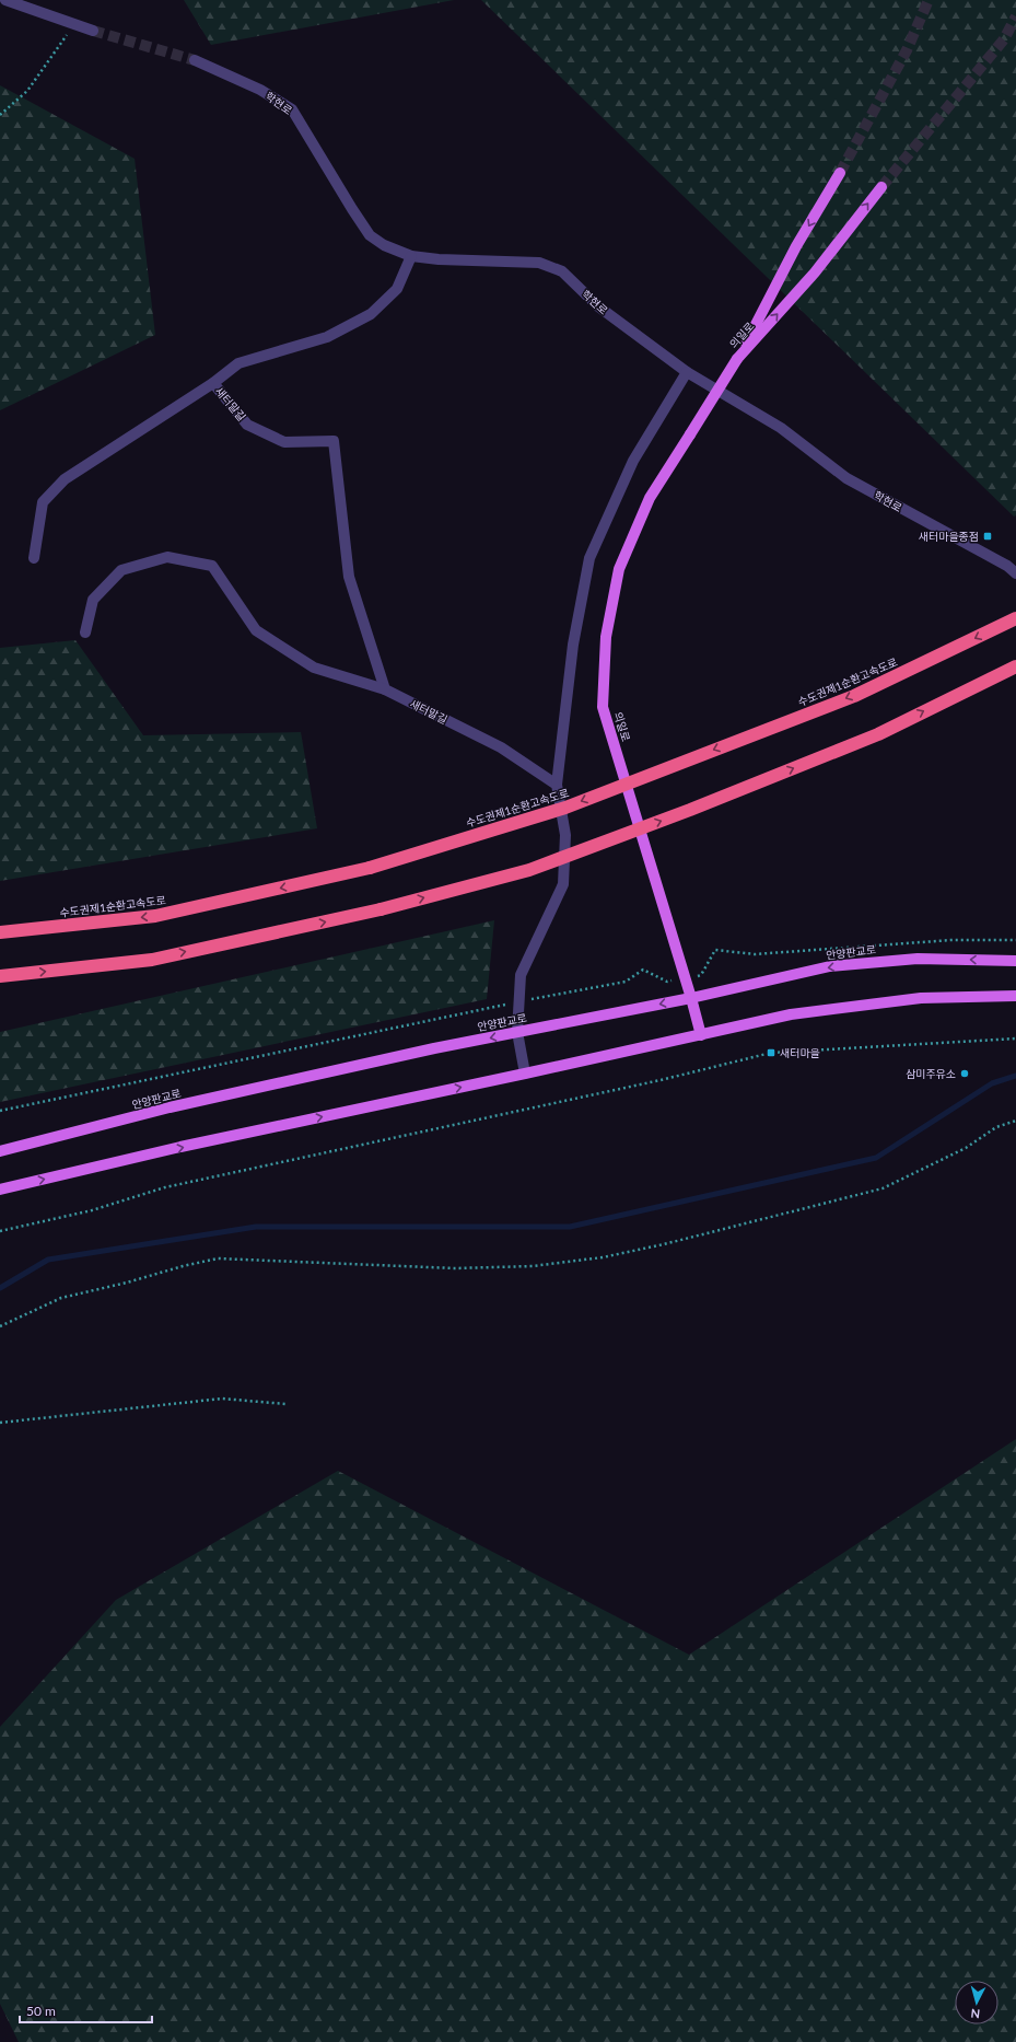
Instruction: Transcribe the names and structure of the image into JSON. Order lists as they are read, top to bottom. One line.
{"streets":{"highway":["수도권제1순환고속도로"],"main road":["의일로","안양판교로"],"street":["학현로","새터말길"]},"crossings":[["학현로","새터말길"],["의일로","안양판교로"]],"places":{"transit":["새터마을종점","새터마을"],"other":["삼미주유소"]},"scale_bar":"50 m","north":"bottom"}
